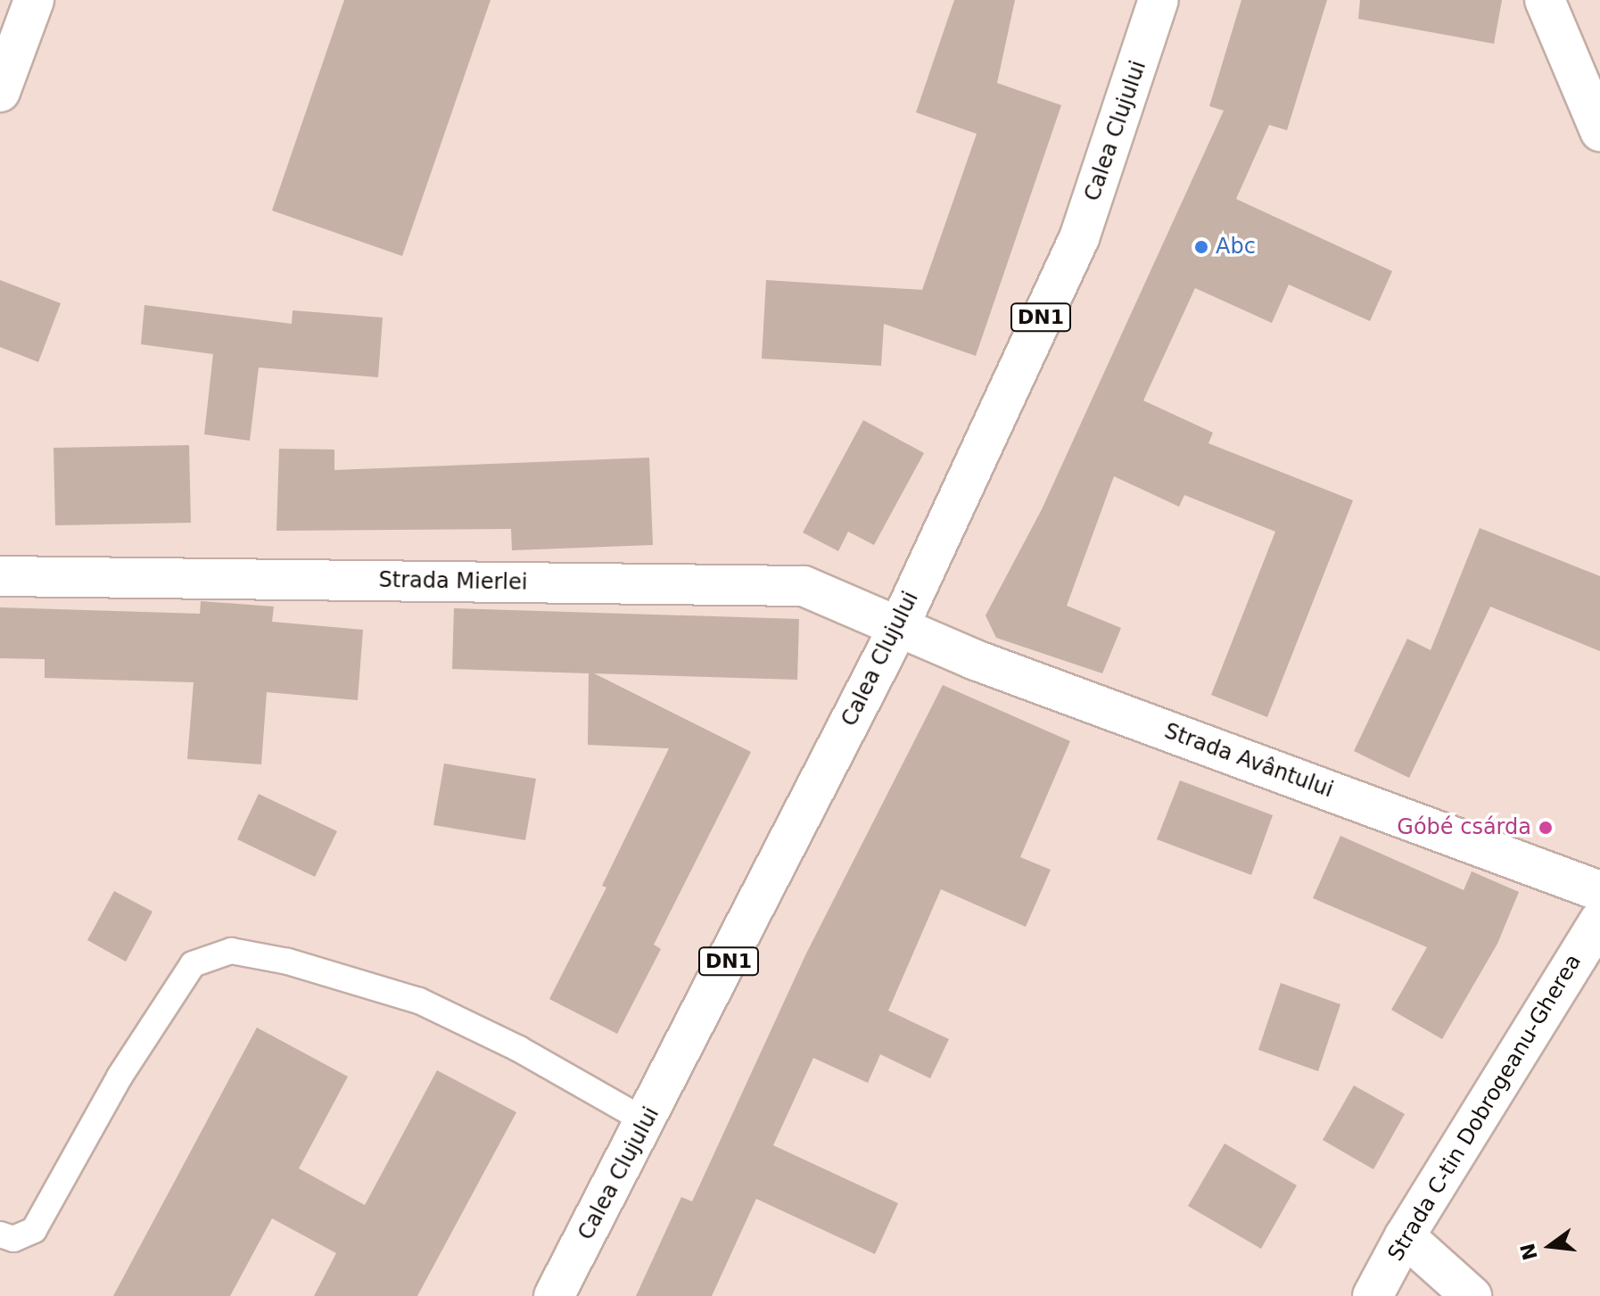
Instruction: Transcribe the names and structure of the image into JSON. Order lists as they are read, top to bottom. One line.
{"streets":{"street":["Calea Clujului","DN1","Strada Mierlei","Strada Avântului","Strada C-tin Dobrogeanu-Gherea"]},"crossings":[["Calea Clujului","Strada Mierlei"],["Calea Clujului","Strada Avântului"],["Strada Mierlei","Strada Avântului"]],"places":["Abc","Góbé csárda"],"north":"left"}
